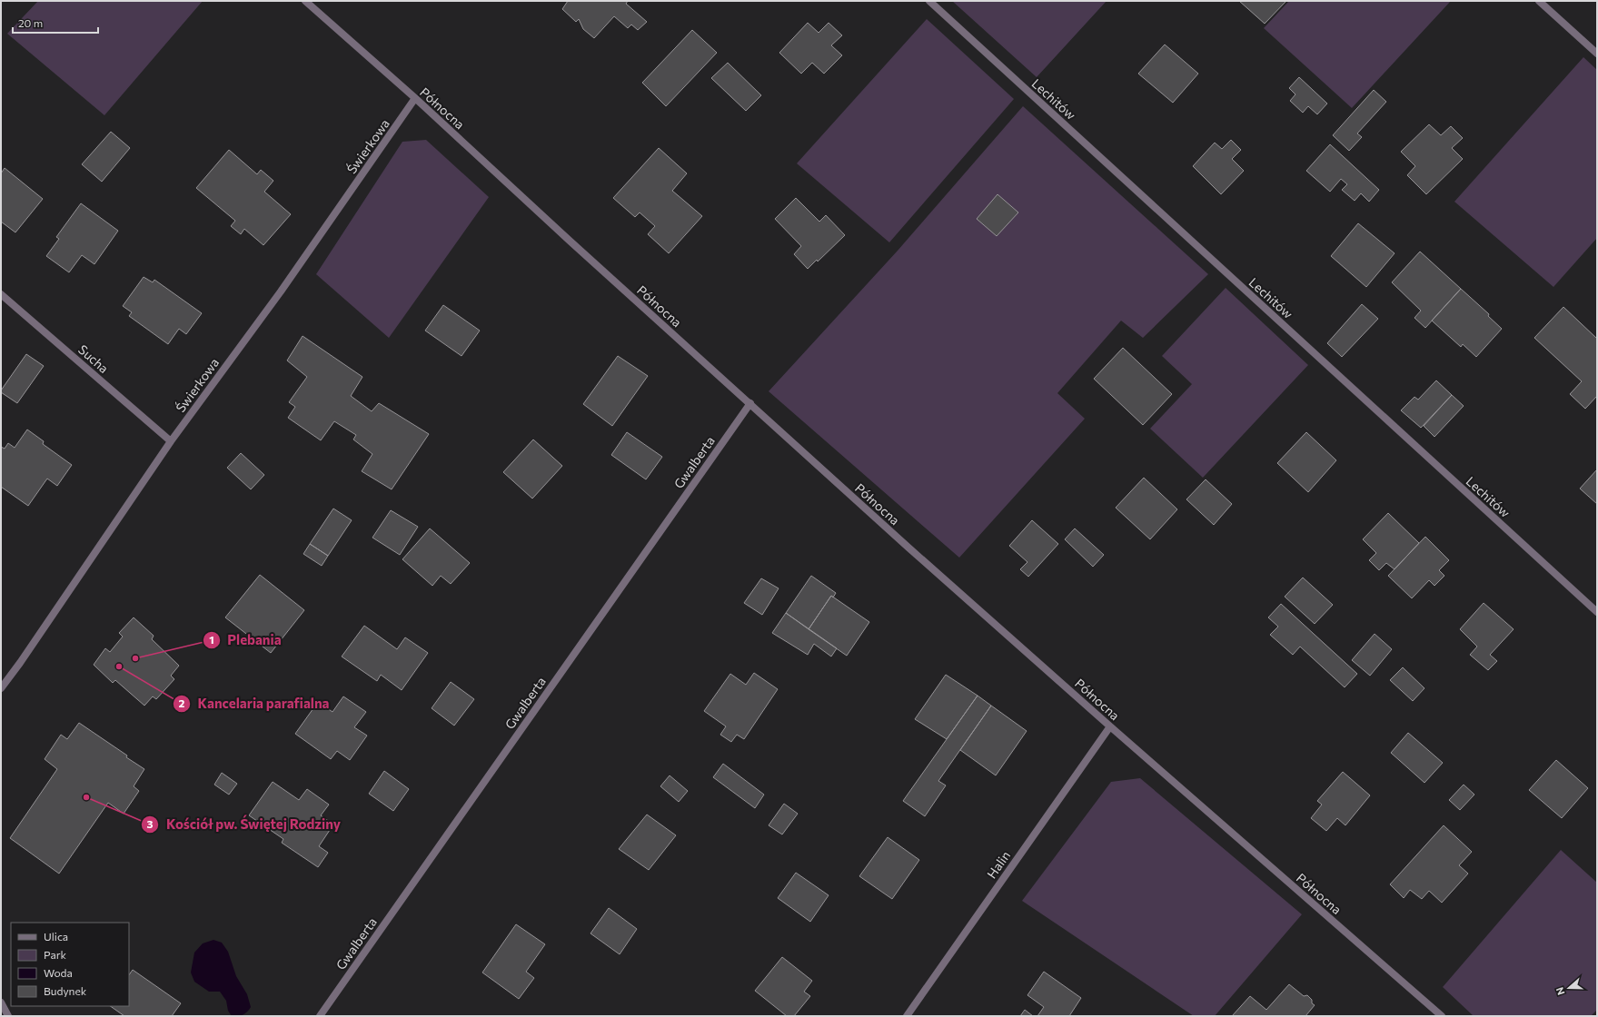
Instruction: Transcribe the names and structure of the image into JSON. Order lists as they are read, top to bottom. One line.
{"streets":{"street":["Lechitów","Północna","Świerkowa","Sucha","Gwalberta","Halin"]},"crossings":[["Północna","Świerkowa"],["Północna","Gwalberta"],["Północna","Halin"],["Świerkowa","Sucha"]],"places":["Plebania","Kancelaria parafialna","Kościół pw. Świętej Rodziny"],"legend":["Ulica","Park","Woda","Budynek"],"scale_bar":"20 m","north":"left"}
